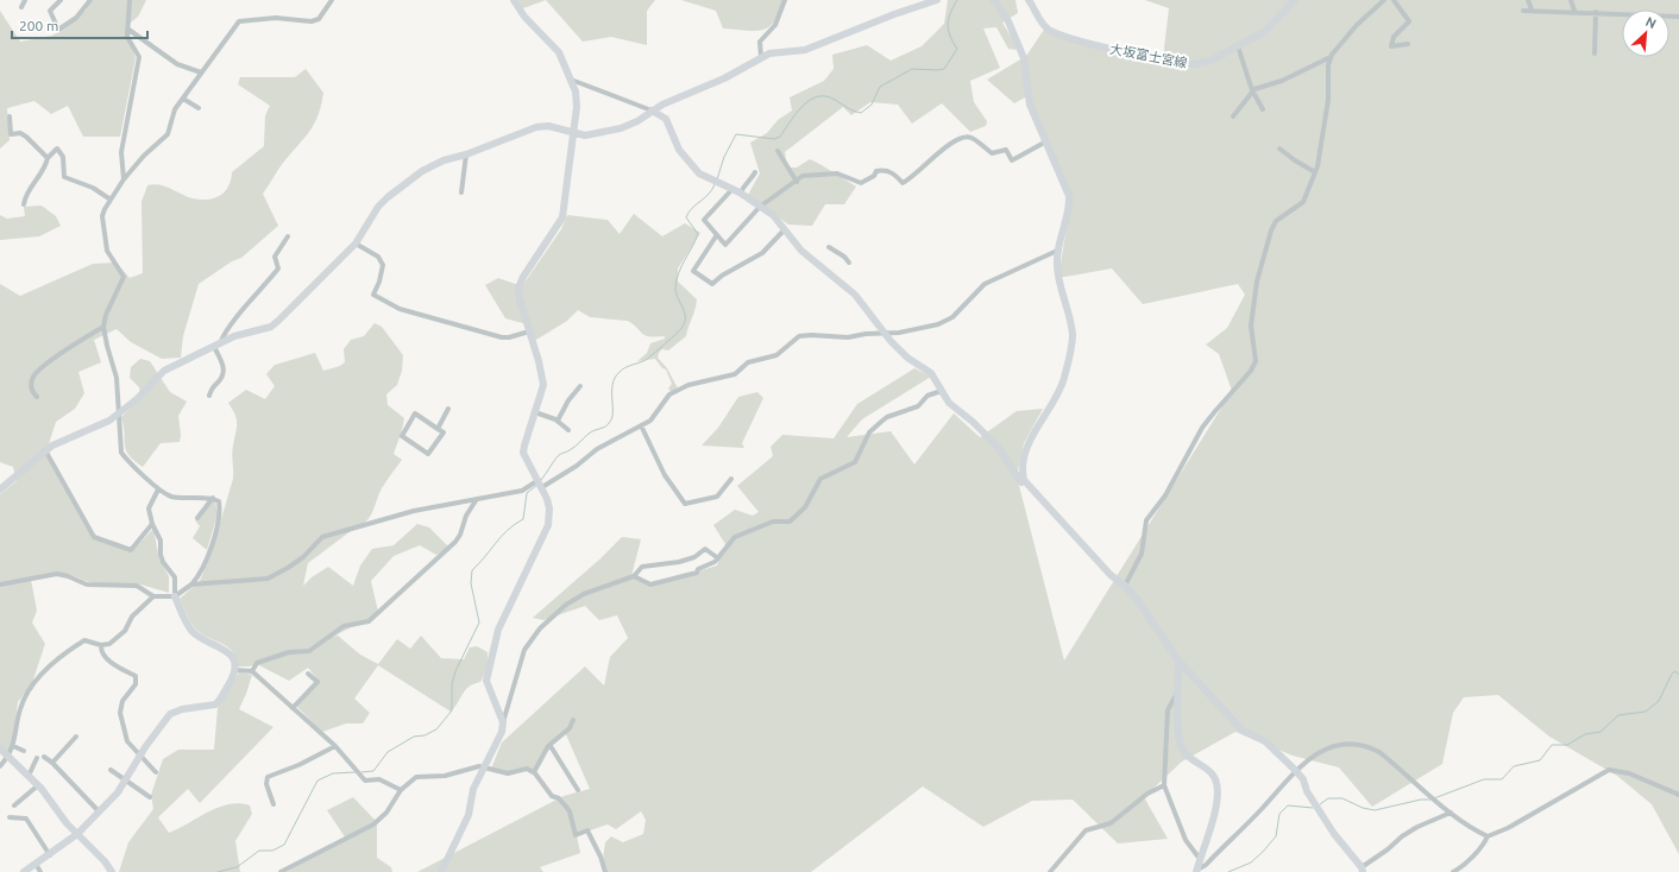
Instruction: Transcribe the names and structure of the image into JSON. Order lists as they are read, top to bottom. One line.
{"streets":{"street":["大坂富士宮線"]},"scale_bar":"200 m","north":"top right"}
